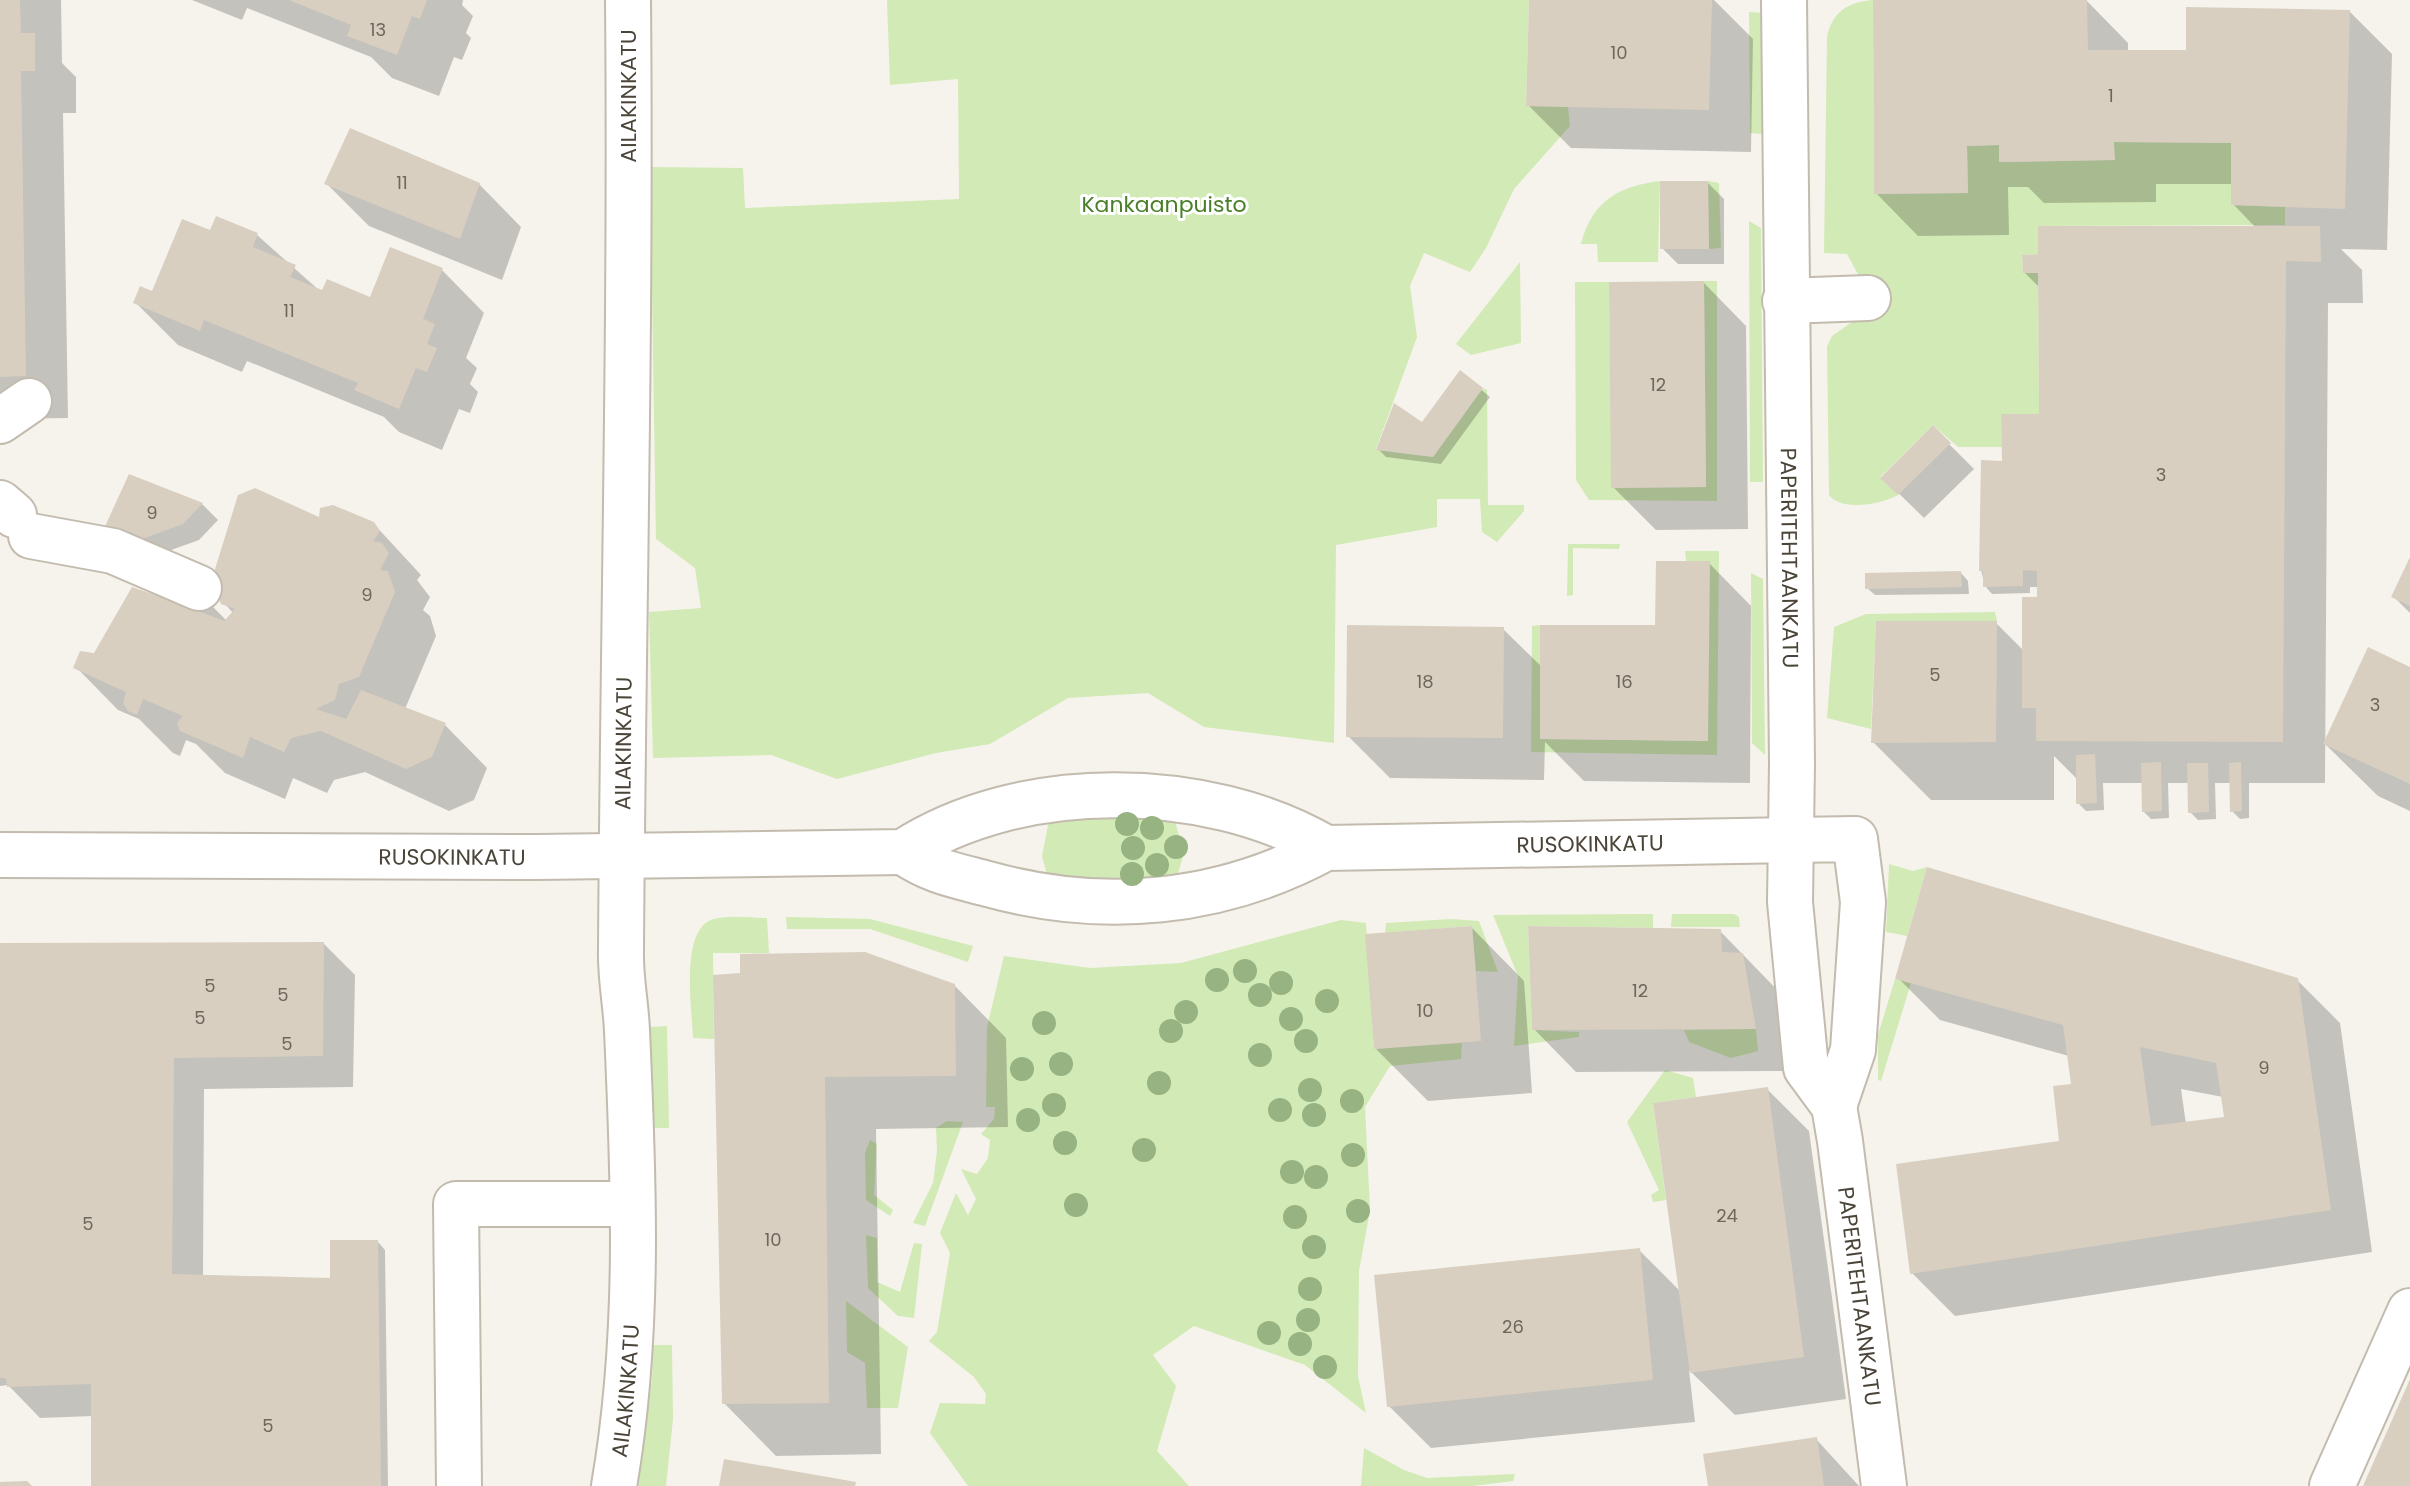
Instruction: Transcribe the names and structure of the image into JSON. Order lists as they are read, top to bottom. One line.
{"streets":{"street":["AILAKINKATU","PAPERITEHTAANKATU","RUSOKINKATU"]},"crossings":[["AILAKINKATU","RUSOKINKATU"],["PAPERITEHTAANKATU","RUSOKINKATU"]],"parks":["Kankaanpuisto"],"house_numbers":["13","10","1","11","11","12","3","9","9","5","18","16","3","5","12","5","10","5","5","9","24","5","10","26","5"]}
